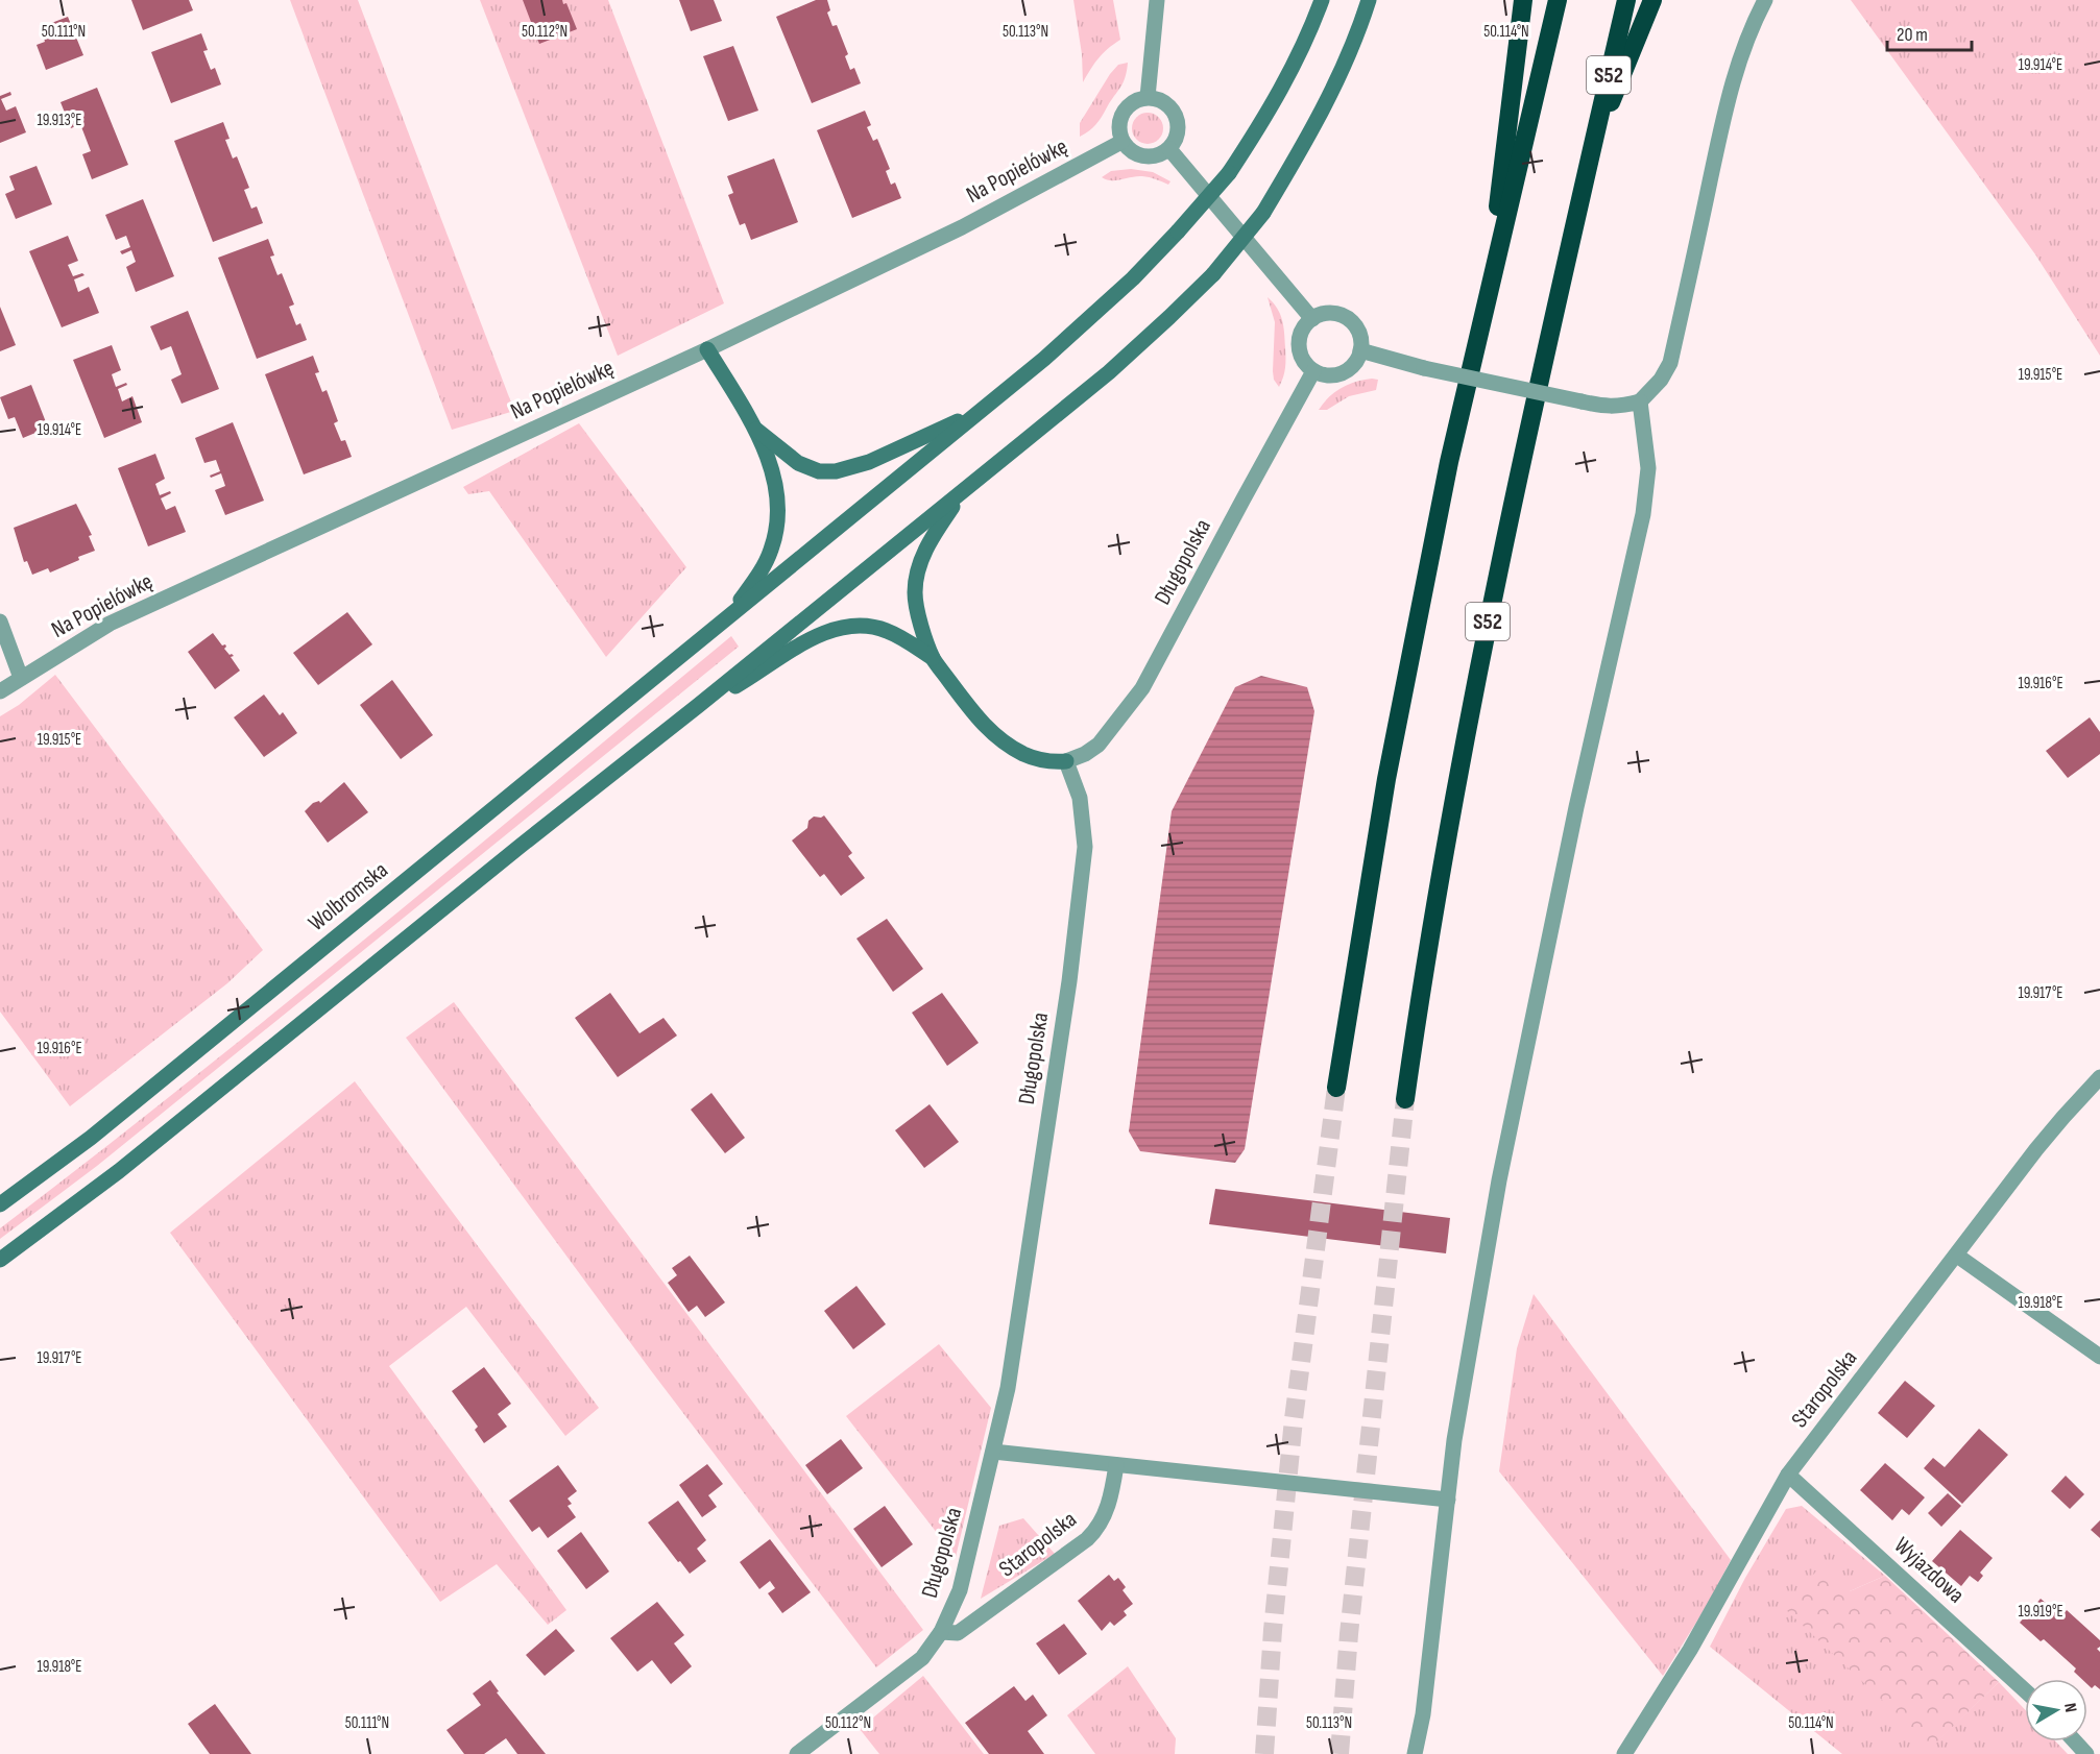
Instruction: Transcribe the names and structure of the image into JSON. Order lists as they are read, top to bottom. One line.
{"streets":{"highway":["S52"],"main road":["Wolbromska"],"street":["Na Popielówkę","Długopolska","Staropolska","Wyjazdowa"]},"crossings":[["Długopolska","Staropolska"],["Staropolska","Wyjazdowa"]],"scale_bar":"20 m","north":"right","coordinates":["50.111°N","50.112°N","50.113°N","50.114°N","19.914°E","19.913°E","19.915°E","19.916°E","19.917°E","19.918°E","19.919°E"]}
